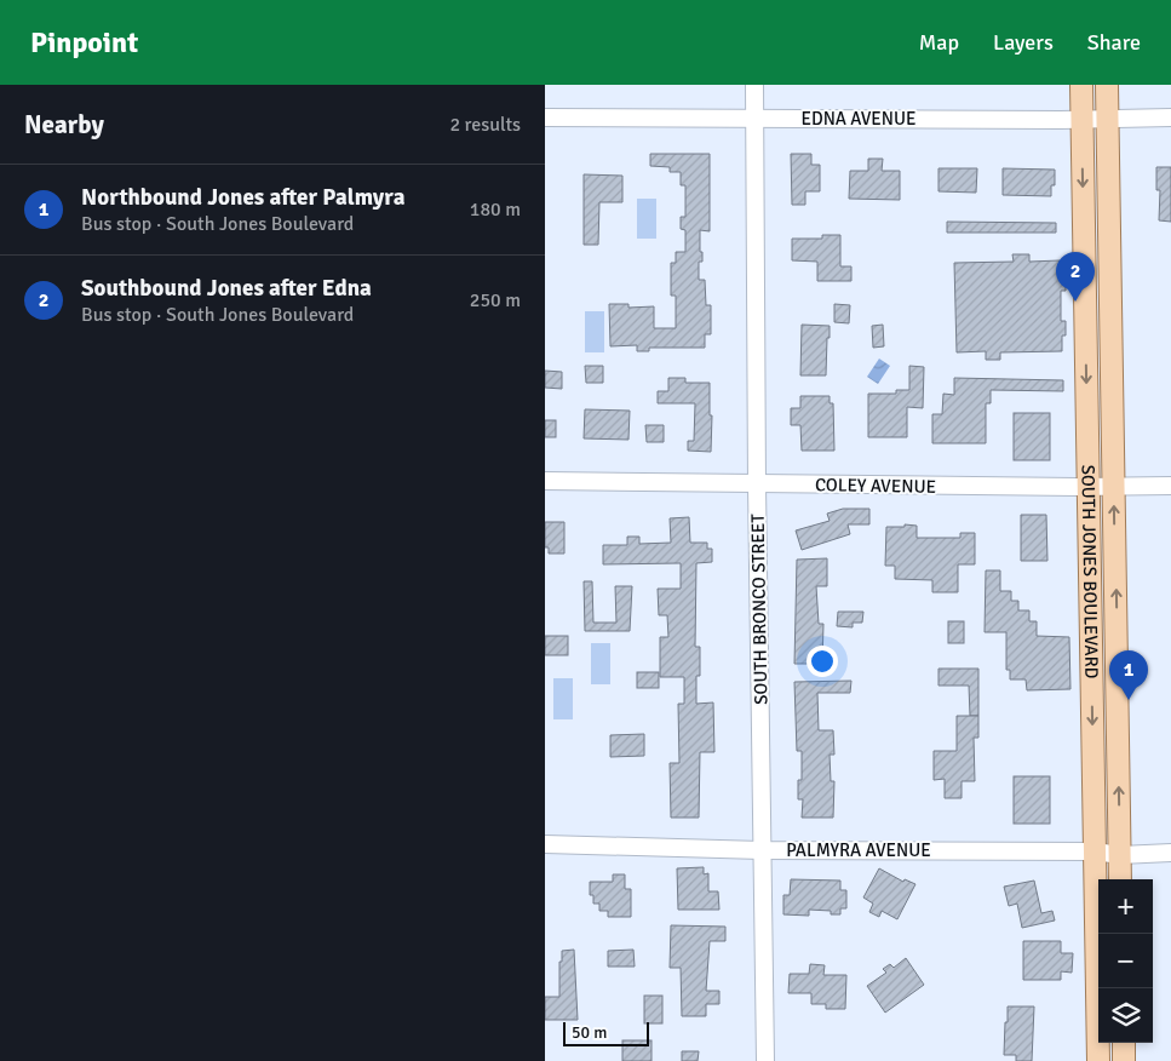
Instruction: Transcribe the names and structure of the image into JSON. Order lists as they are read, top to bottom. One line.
{"streets":{"main road":["SOUTH JONES BOULEVARD"],"street":["EDNA AVENUE","COLEY AVENUE","SOUTH BRONCO STREET","PALMYRA AVENUE"]},"crossings":[["EDNA AVENUE","SOUTH JONES BOULEVARD"],["EDNA AVENUE","SOUTH BRONCO STREET"],["COLEY AVENUE","SOUTH JONES BOULEVARD"],["COLEY AVENUE","SOUTH BRONCO STREET"],["SOUTH JONES BOULEVARD","PALMYRA AVENUE"],["SOUTH BRONCO STREET","PALMYRA AVENUE"]],"scale_bar":"50 m","page":{"header":"Pinpoint","nav":["Map","Layers","Share"],"heading":["Nearby","2 results"],"list":[{"mark":"1","name":"Northbound Jones after Palmyra","note":"Bus stop · South Jones Boulevard","value":"180 m"},{"mark":"2","name":"Southbound Jones after Edna","note":"Bus stop · South Jones Boulevard","value":"250 m"}],"pins":["2","1"],"map_buttons":["+","−"],"scale":"50 m"}}
